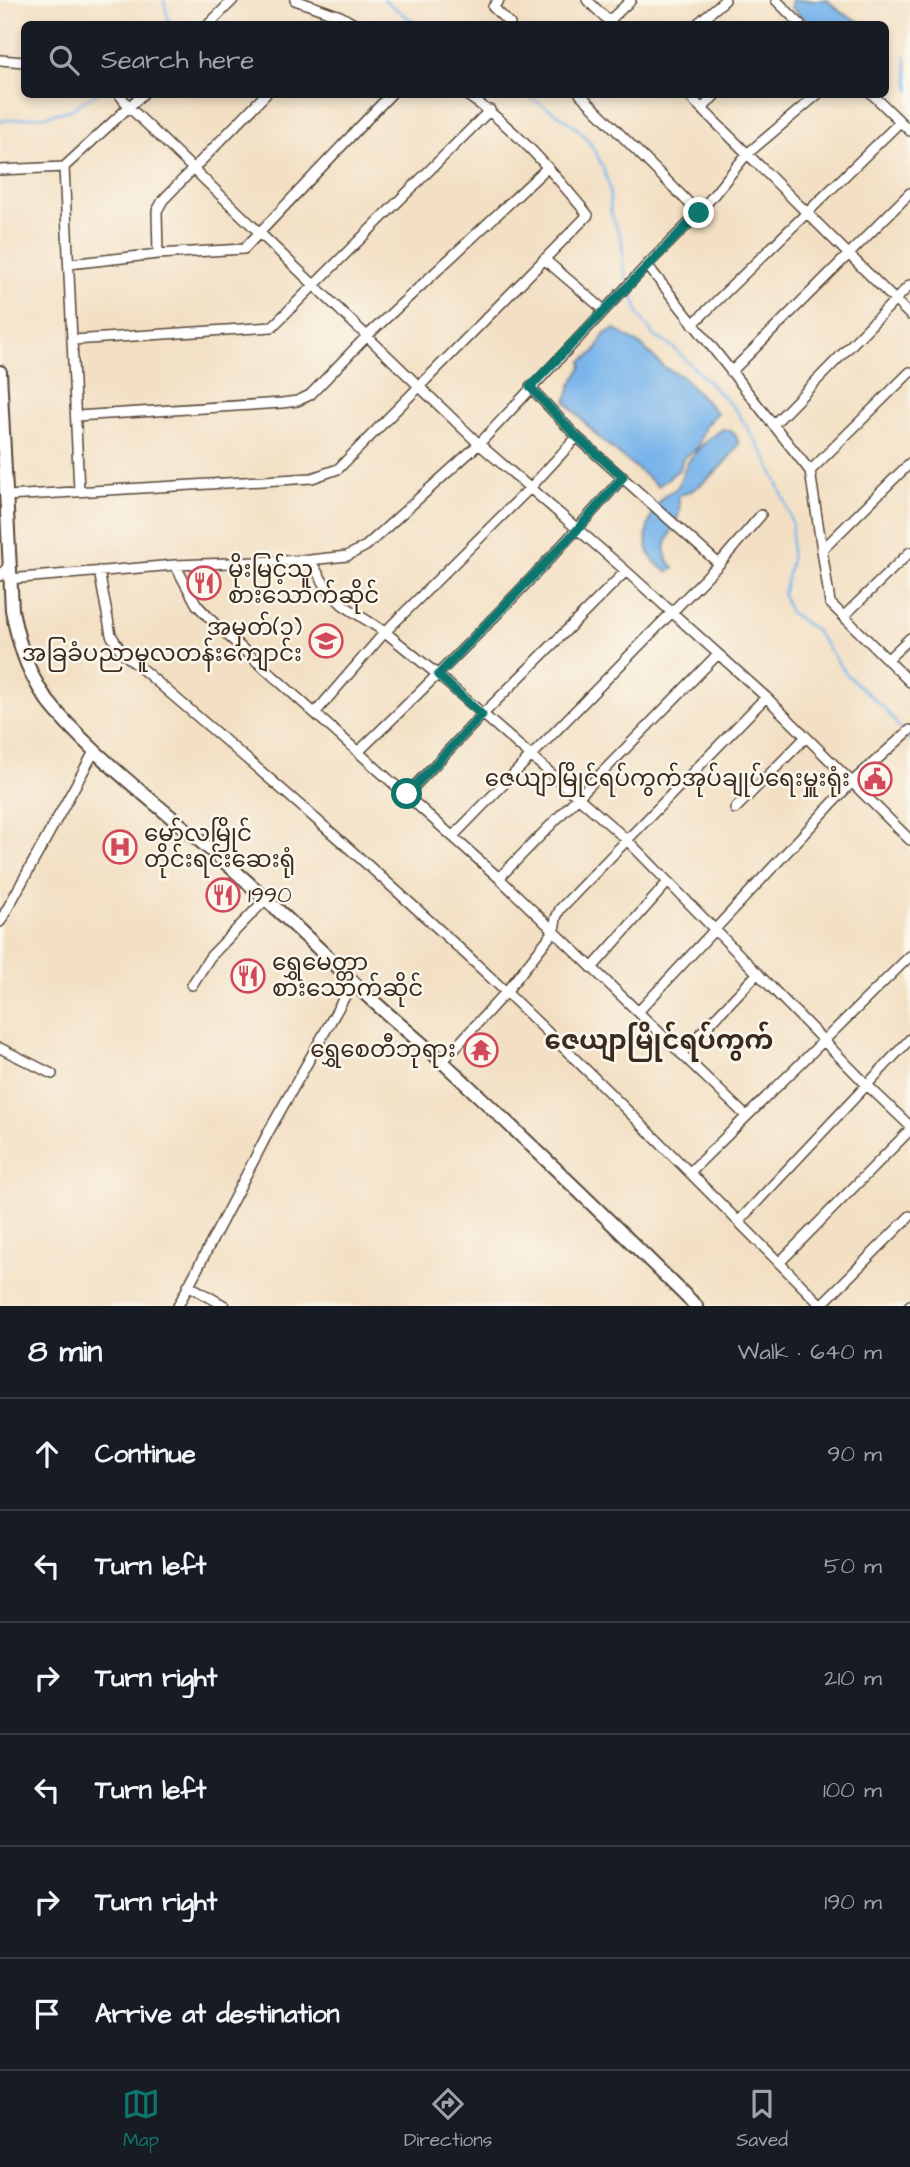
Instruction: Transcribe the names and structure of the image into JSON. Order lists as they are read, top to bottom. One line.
{"districts":["ဇေယျာမြိုင်ရပ်ကွက်"],"places":{"restaurant":["မိုးမြင့်သူ စားသောက်ဆိုင်","1990","ရွှေမေတ္တာ စားသောက်ဆိုင်"],"school or university":["အမှတ်(၁) အခြခံပညာမူလတန်းကျောင်း"],"public building":["ဇေယျာမြိုင်ရပ်ကွက်အုပ်ချုပ်ရေးမှူးရုံး"],"hospital":["မော်လမြိုင် တိုင်းရင်းဆေးရုံ"],"temple":["ရွှေစေတီဘုရား"]},"page":{"search":"Search here","heading":["8 min","Walk · 640 m"],"list":[["Continue","90 m"],["Turn left","50 m"],["Turn right","210 m"],["Turn left","100 m"],["Turn right","190 m"],"Arrive at destination"],"nav":["Map","Directions","Saved"]}}
